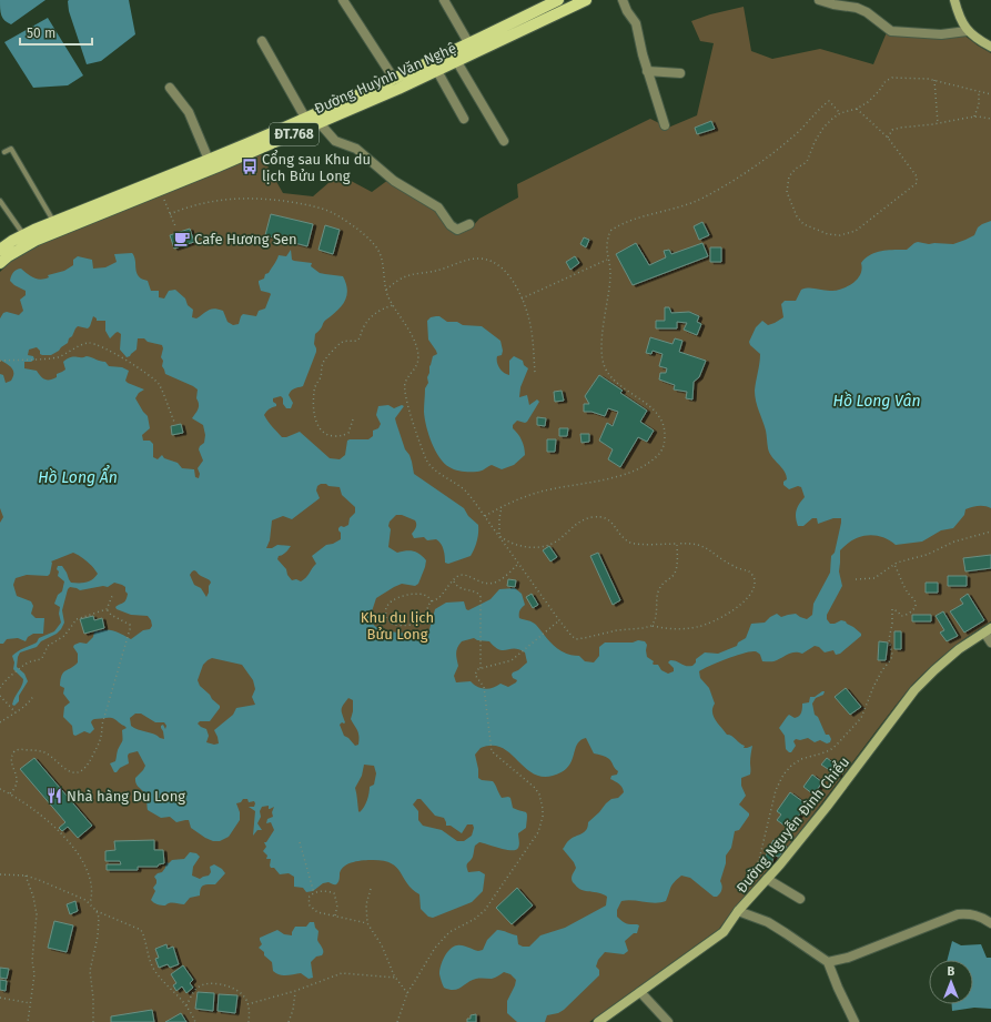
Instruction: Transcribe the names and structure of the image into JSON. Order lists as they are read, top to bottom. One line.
{"streets":{"main road":["Đường Huỳnh Văn Nghệ","ĐT.768","Đường Nguyễn Đình Chiểu"]},"water":["Hồ Long Vân","Hồ Long Ẩn"],"parks":["Khu du lịch Bửu Long"],"places":{"bus stop":["Cổng sau Khu du lịch Bửu Long"],"cafe":["Cafe Hương Sen"],"restaurant":["Nhà hàng Du Long"]},"scale_bar":"50 m","north":"top"}
